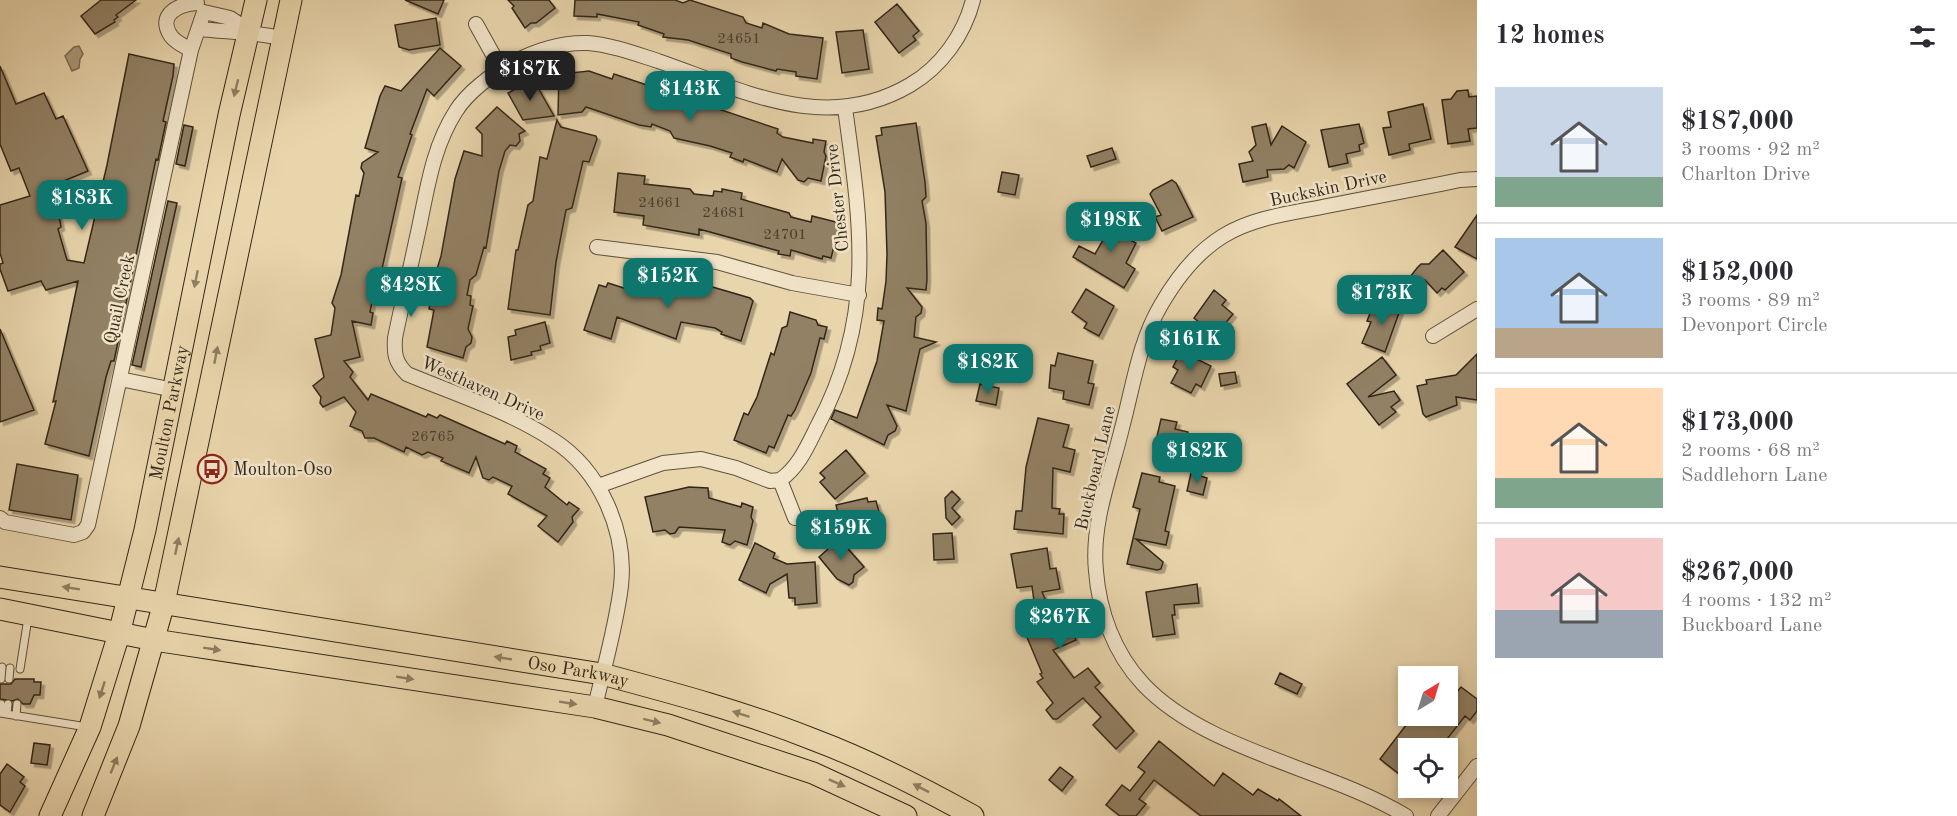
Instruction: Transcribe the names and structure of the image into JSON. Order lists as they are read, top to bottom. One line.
{"streets":{"main road":["Moulton Parkway","Oso Parkway"],"street":["Buckskin Drive","Chester Drive","Quail Creek","Westhaven Drive","Buckboard Lane"]},"crossings":[["Buckskin Drive","Buckboard Lane"],["Chester Drive","Westhaven Drive"],["Westhaven Drive","Oso Parkway"],["Moulton Parkway","Oso Parkway"]],"places":{"bus stop":["Moulton-Oso"]},"house_numbers":["24651","24661","24681","24701","26765"],"north":"top right","page":{"heading":"12 homes","price":["$187K","$143K","$183K","$198K","$152K","$428K","$173K","$161K","$182K","$182K","$159K","$267K"],"list":[{"name":"$187,000","note":"3 rooms · 92 m² · Charlton Drive"},{"name":"$152,000","note":"3 rooms · 89 m² · Devonport Circle"},{"name":"$173,000","note":"2 rooms · 68 m² · Saddlehorn Lane"},{"name":"$267,000","note":"4 rooms · 132 m² · Buckboard Lane"}]}}
